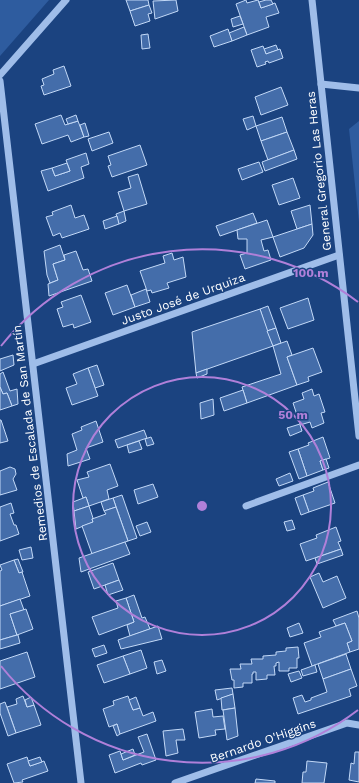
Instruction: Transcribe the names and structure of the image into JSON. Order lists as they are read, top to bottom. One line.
{"streets":{"street":["General Gregorio Las Heras","Justo José de Urquiza","Remedios de Escalada de San Martín","Bernardo O'Higgins"]},"crossings":[["General Gregorio Las Heras","Justo José de Urquiza"],["Justo José de Urquiza","Remedios de Escalada de San Martín"]],"rings":["100 m","50 m"]}
